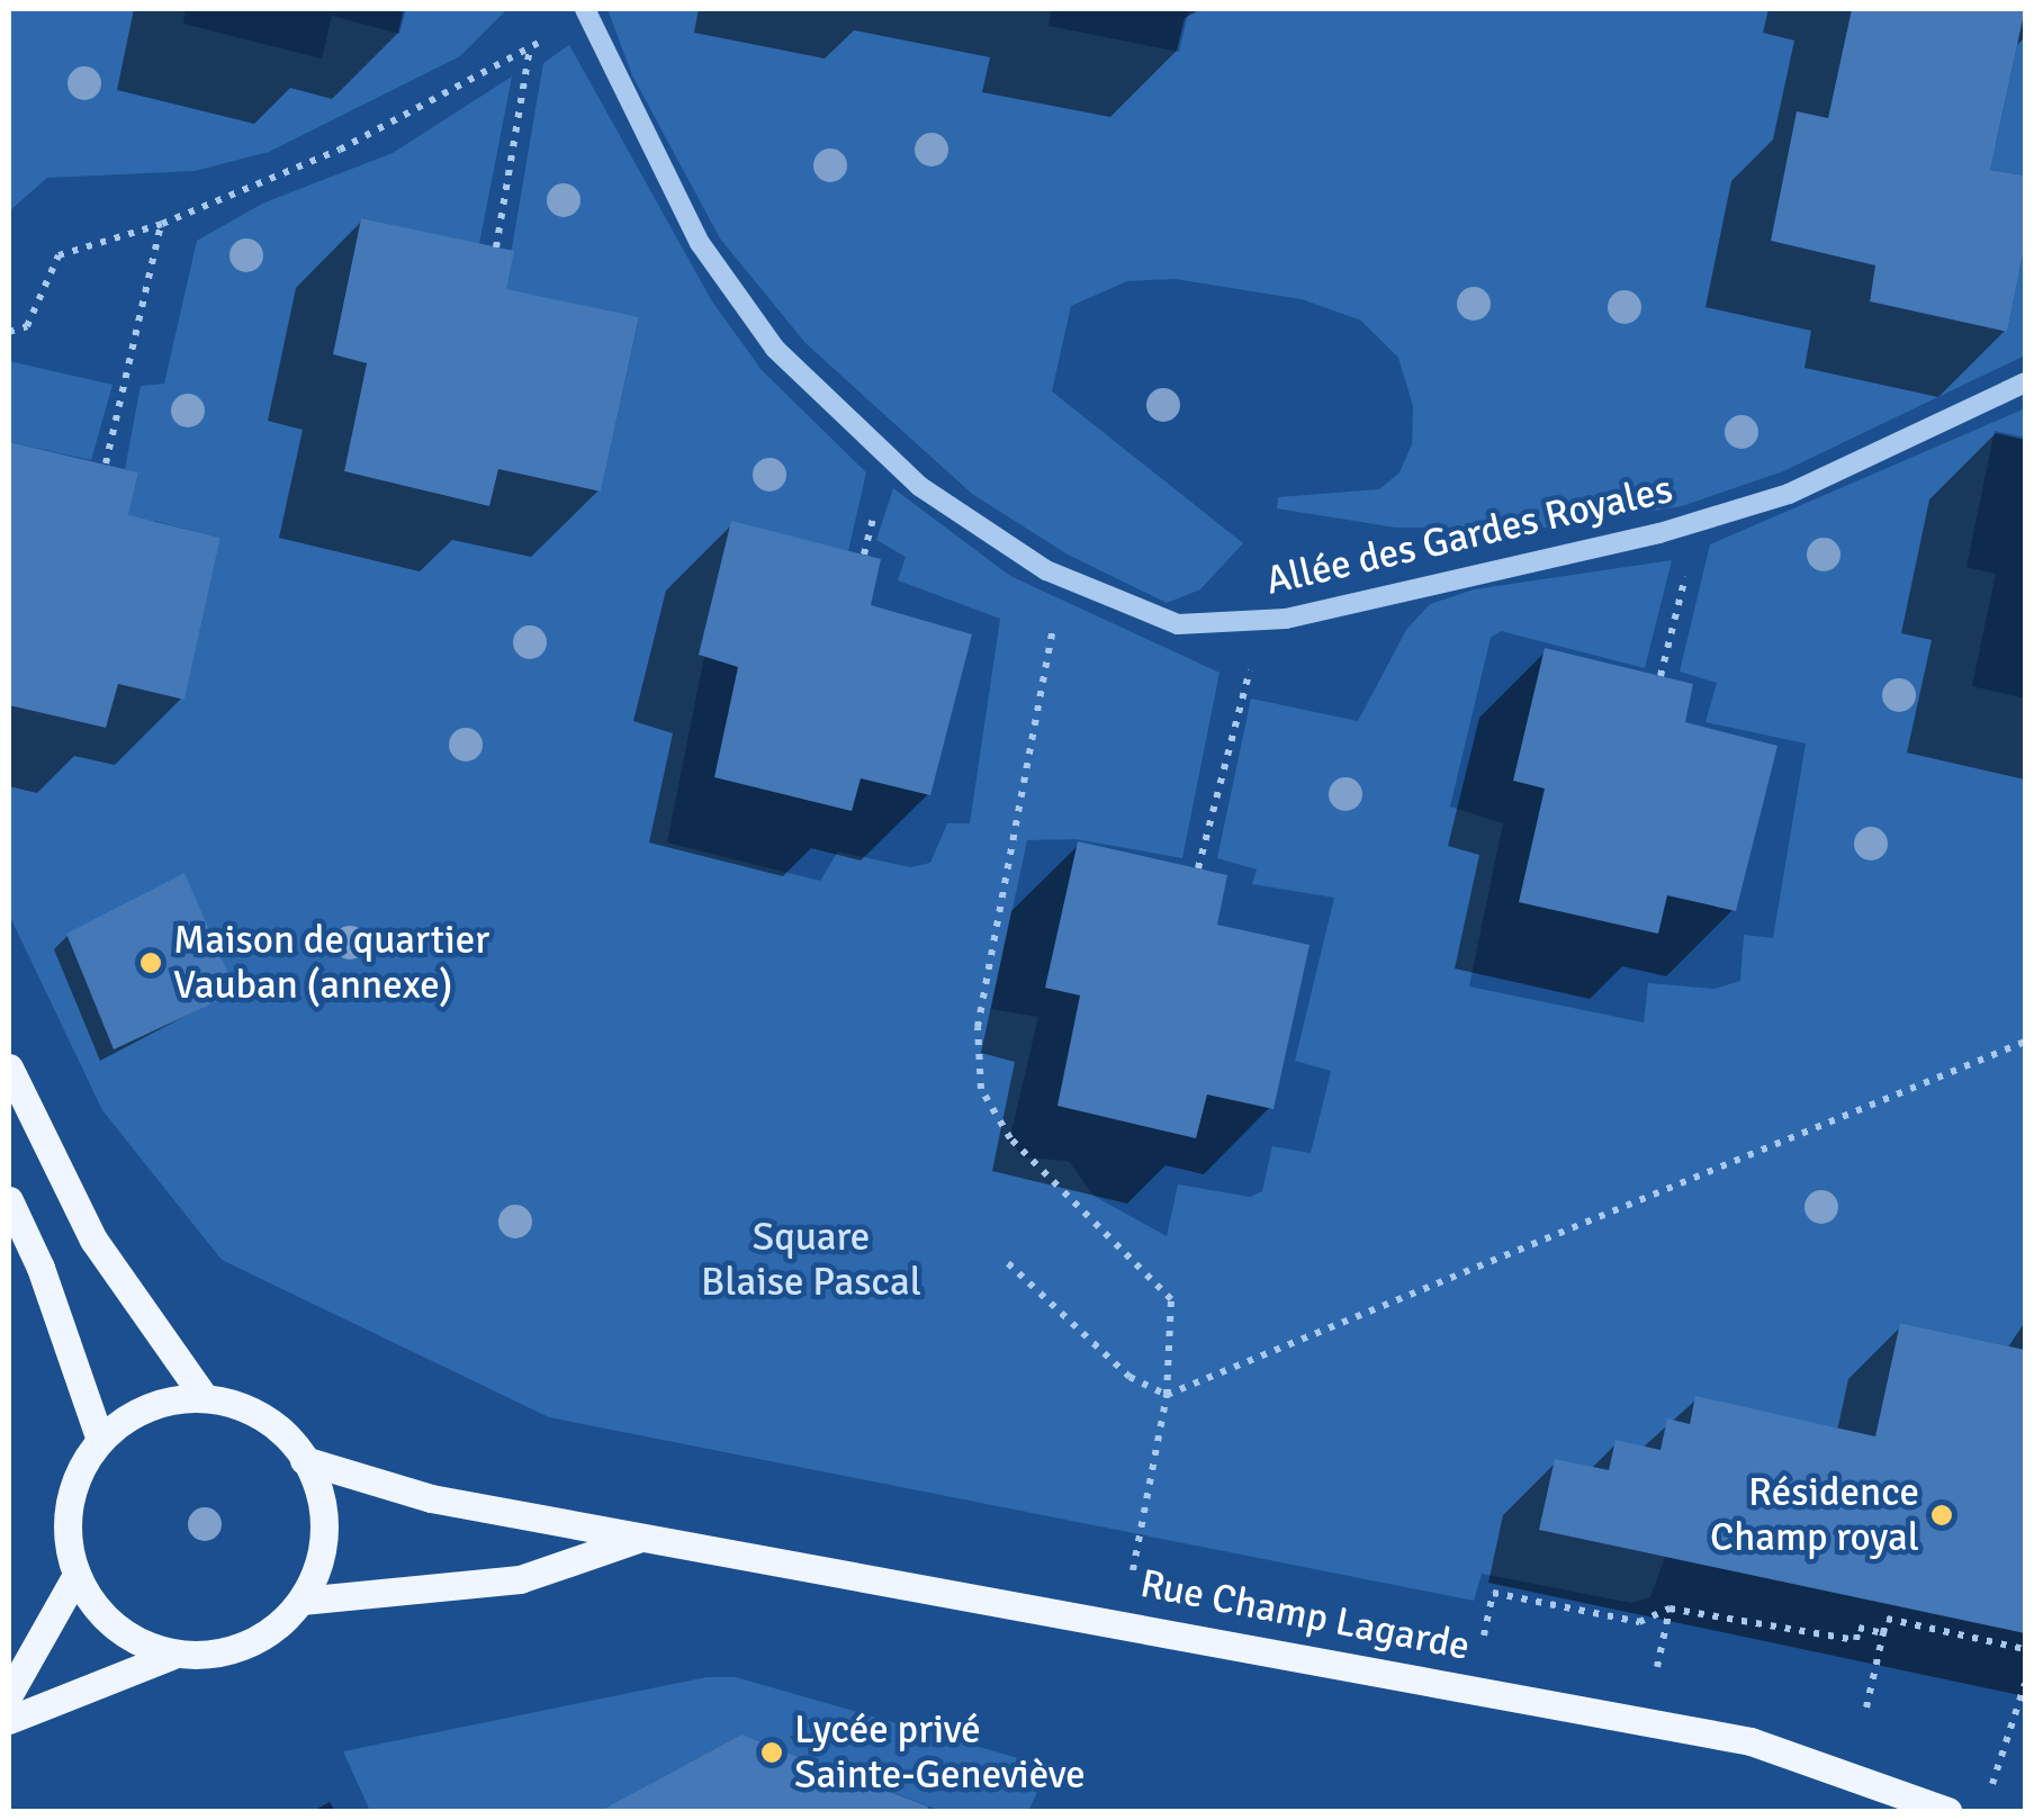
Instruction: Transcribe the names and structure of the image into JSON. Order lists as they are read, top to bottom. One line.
{"streets":{"main road":["Rue Champ Lagarde"],"street":["Allée des Gardes Royales"]},"parks":["Square Blaise Pascal"],"places":["Maison de quartier Vauban (annexe)","Résidence Champ royal","Lycée privé Sainte-Geneviève"]}
